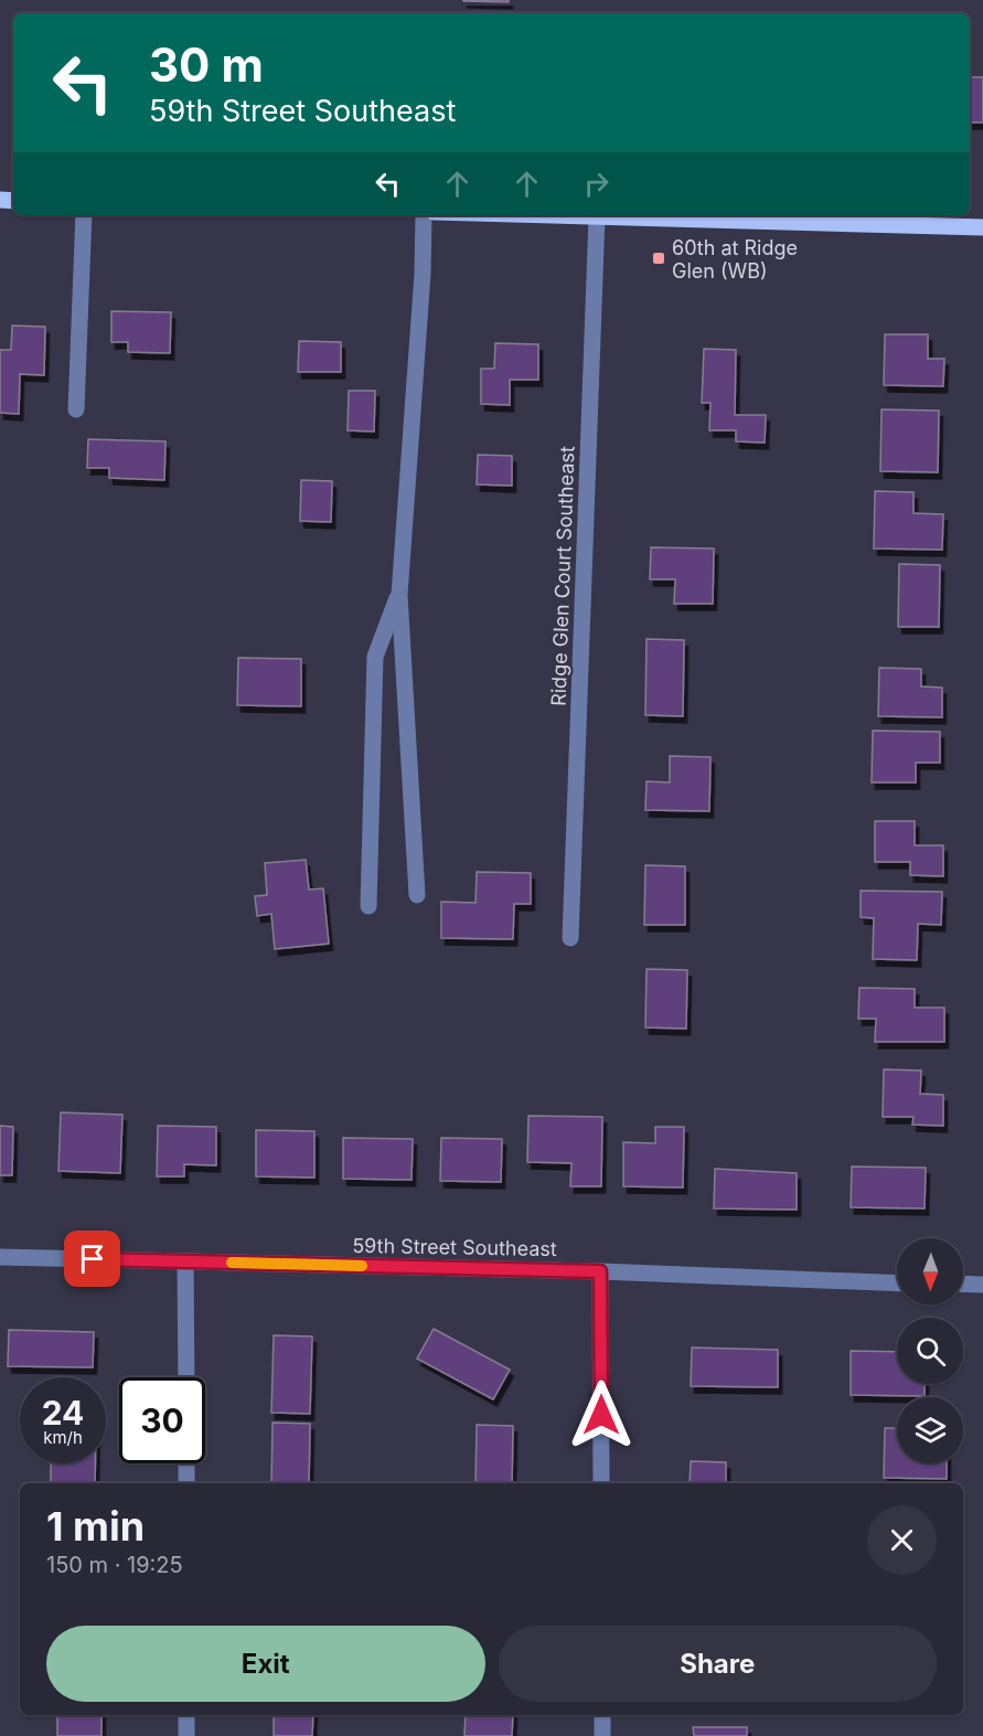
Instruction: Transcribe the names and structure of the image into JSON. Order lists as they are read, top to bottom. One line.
{"streets":{"street":["Ridge Glen Court Southeast","59th Street Southeast"]},"places":{"transit":["60th at Ridge Glen (WB)"]},"north":"bottom","page":{"turn":["30 m","59th Street Southeast"],"speed":"24 km/h","limit":"30","heading":["1 min","150 m · 19:25"],"buttons":["Exit","Share"]}}
